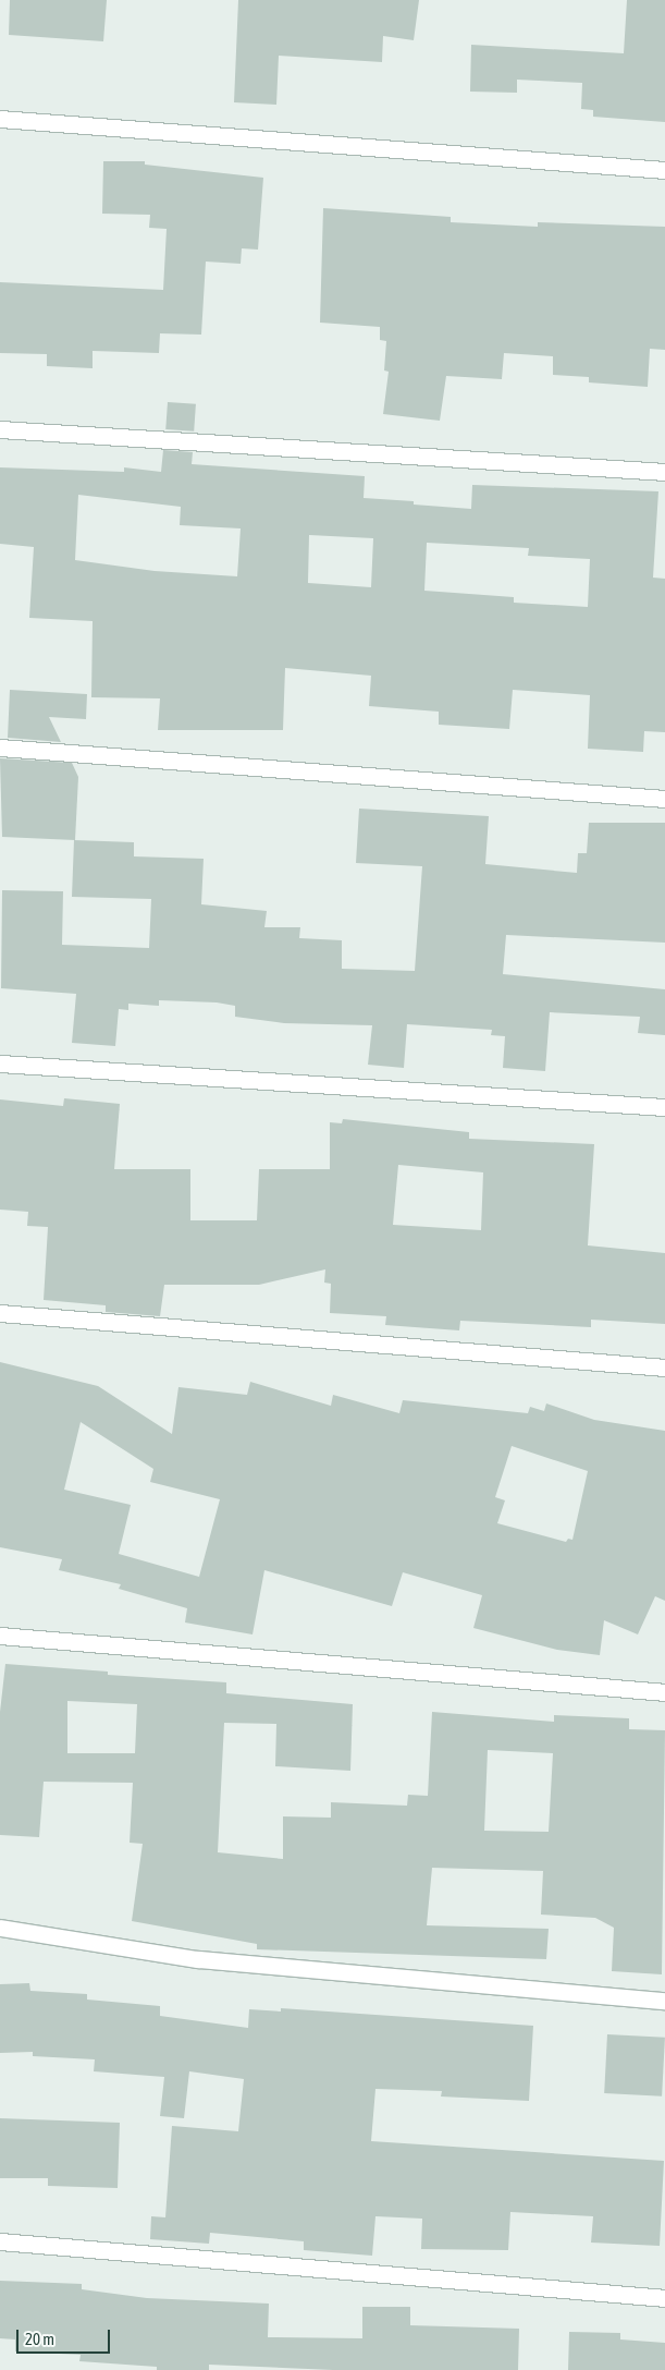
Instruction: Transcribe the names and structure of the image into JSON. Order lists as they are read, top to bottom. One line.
{"scale_bar":"20 m"}
